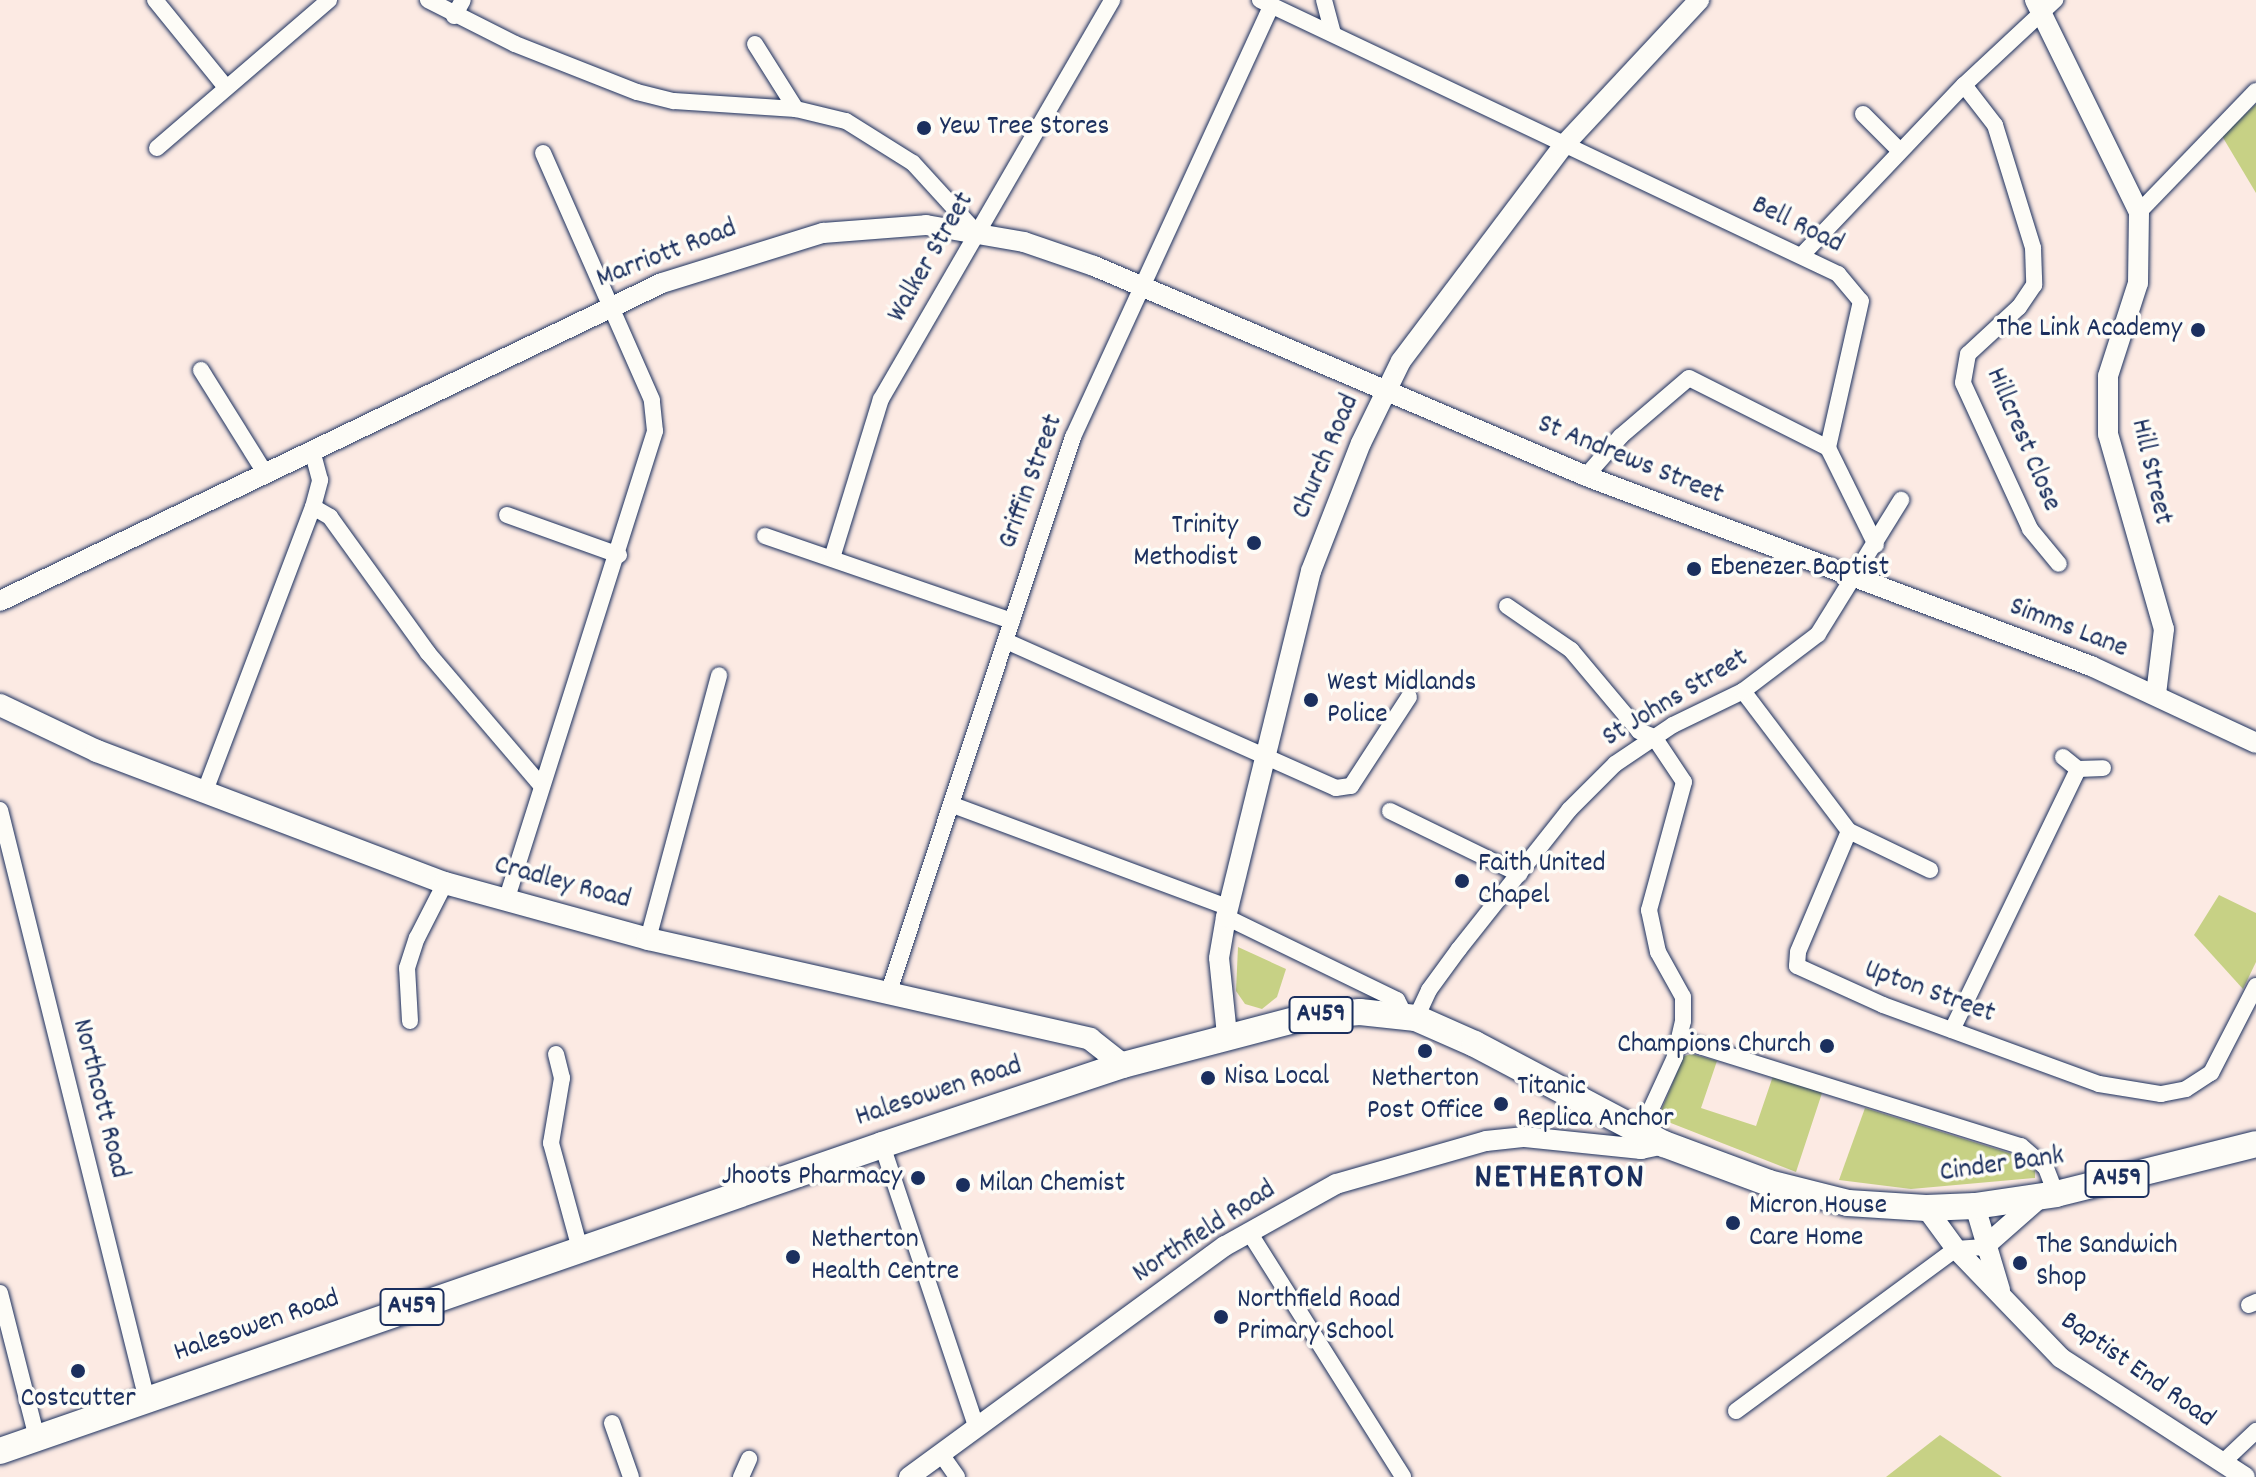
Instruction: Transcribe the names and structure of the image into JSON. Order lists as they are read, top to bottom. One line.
{"streets":{"main road":["Cradley Road","A459","Halesowen Road","Cinder Bank"],"street":["Bell Road","Marriott Road","Walker Street","Hillcrest Close","Church Road","St Andrews Street","Hill Street","Griffin Street","Simms Lane","St Johns Street","Upton Street","Northcott Road","Northfield Road","Baptist End Road"]},"crossings":[["Bell Road","Church Road"],["Bell Road","Griffin Street"],["Marriott Road","Walker Street"],["Marriott Road","Church Road"],["Marriott Road","St Andrews Street"],["Marriott Road","Griffin Street"],["Church Road","St Andrews Street"],["Church Road","Halesowen Road"],["St Andrews Street","Simms Lane"],["St Andrews Street","St Johns Street"],["Hill Street","Simms Lane"],["Griffin Street","Cradley Road"],["Simms Lane","St Johns Street"],["St Johns Street","Halesowen Road"],["Cradley Road","Halesowen Road"],["Halesowen Road","Northcott Road"],["Halesowen Road","Cinder Bank"],["Halesowen Road","Northfield Road"],["Cinder Bank","Baptist End Road"]],"districts":["NETHERTON"],"places":["Yew Tree Stores","The Link Academy","Trinity Methodist","Ebenezer Baptist","West Midlands Police","Faith United Chapel","Champions Church","Netherton Post Office","Nisa Local","Titanic Replica Anchor","Jhoots Pharmacy","Milan Chemist","Micron House Care Home","Netherton Health Centre","The Sandwich Shop","Northfield Road Primary School","Costcutter"]}
